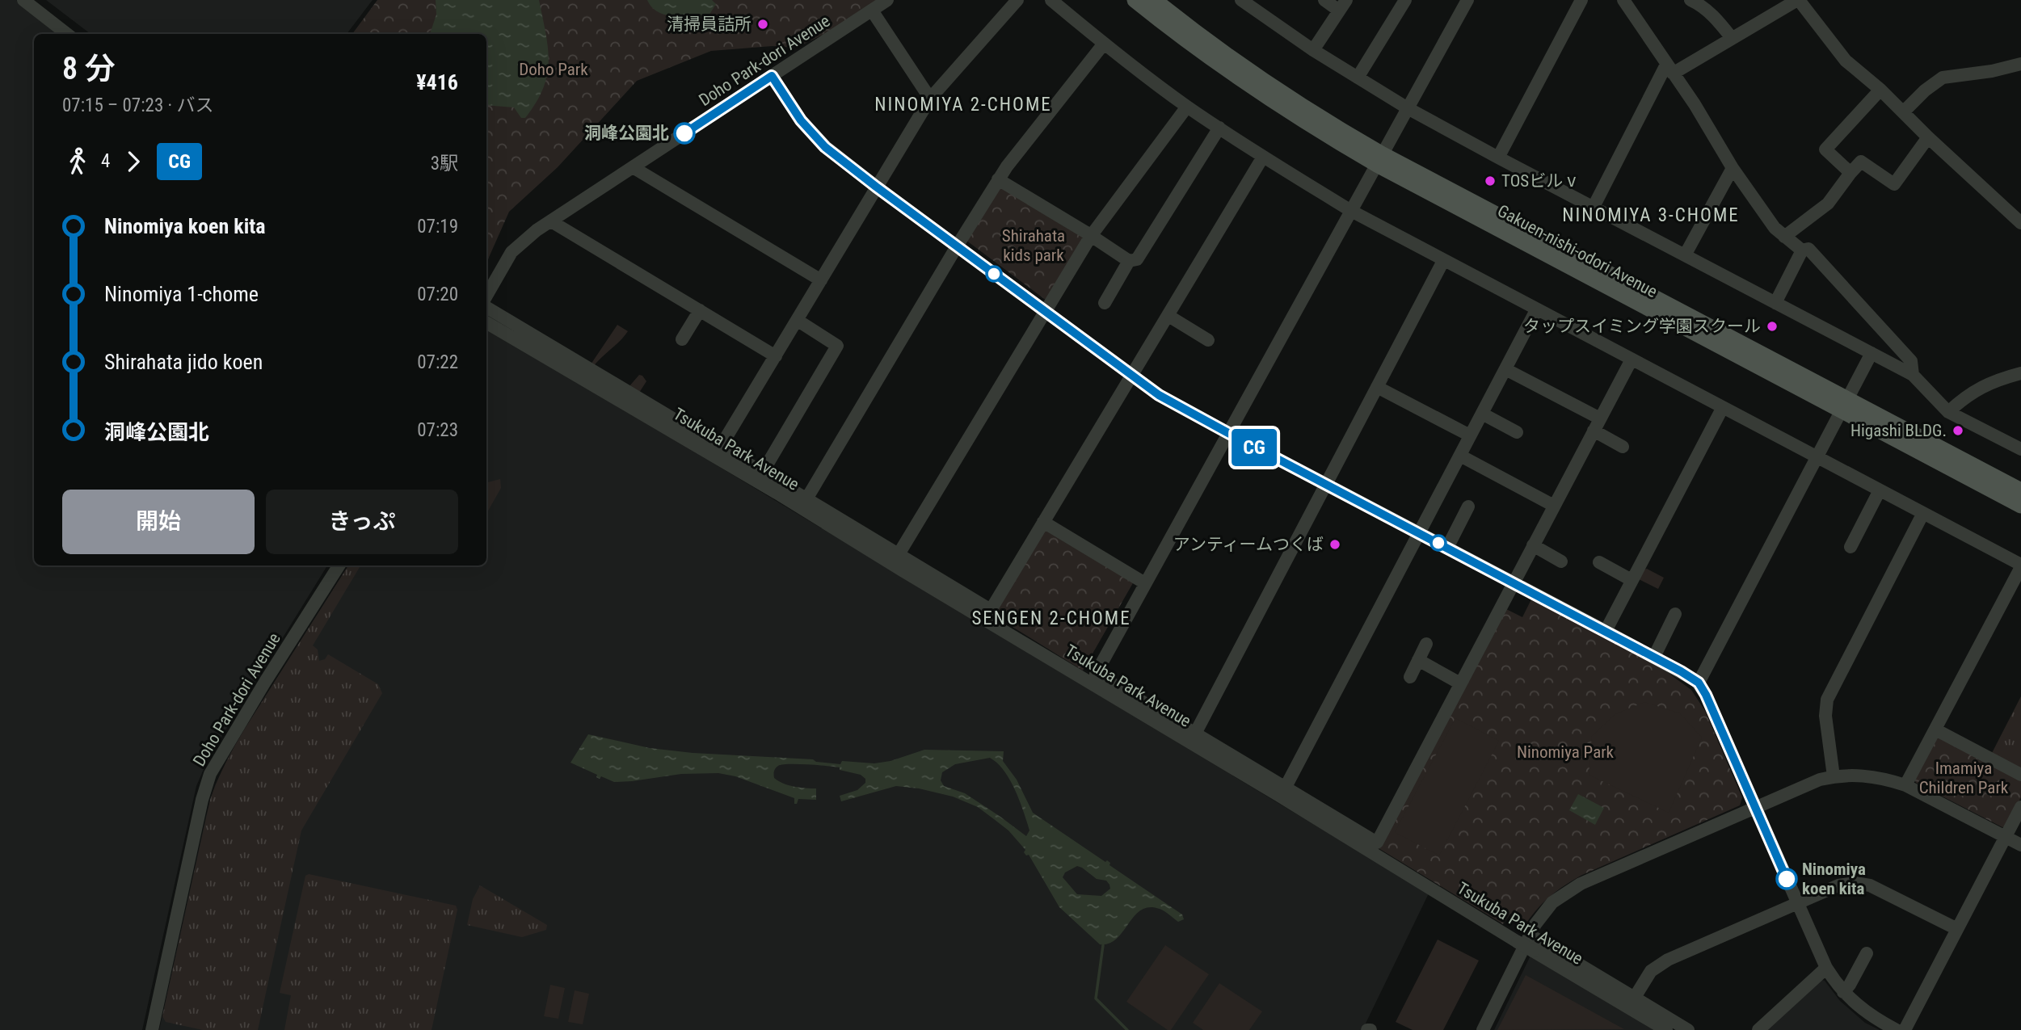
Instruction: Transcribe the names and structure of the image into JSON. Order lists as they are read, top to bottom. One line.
{"streets":{"main road":["Gakuen-nishi-odori Avenue"],"street":["Doho Park-dori Avenue","Tsukuba Park Avenue"]},"districts":["NINOMIYA 2-CHOME","NINOMIYA 3-CHOME","SENGEN 2-CHOME"],"parks":["Doho Park","Shirahata kids park","Ninomiya Park","Imamiya Children Park"],"places":["清掃員詰所","洞峰公園北","TOSビルⅴ","タップスイミング学園スクール","Higashi BLDG.","アンティームつくば","Ninomiya koen kita"],"lines":["bus line CG"],"page":{"on_map":"CG","heading":["8 分","07:15 – 07:23 · バス","¥416"],"legs":["4","CG","3駅"],"list":[{"name":"Ninomiya koen kita","value":"07:19"},{"name":"Ninomiya 1-chome","value":"07:20"},{"name":"Shirahata jido koen","value":"07:22"},{"name":"洞峰公園北","value":"07:23"}],"buttons":["開始","きっぷ"]}}
